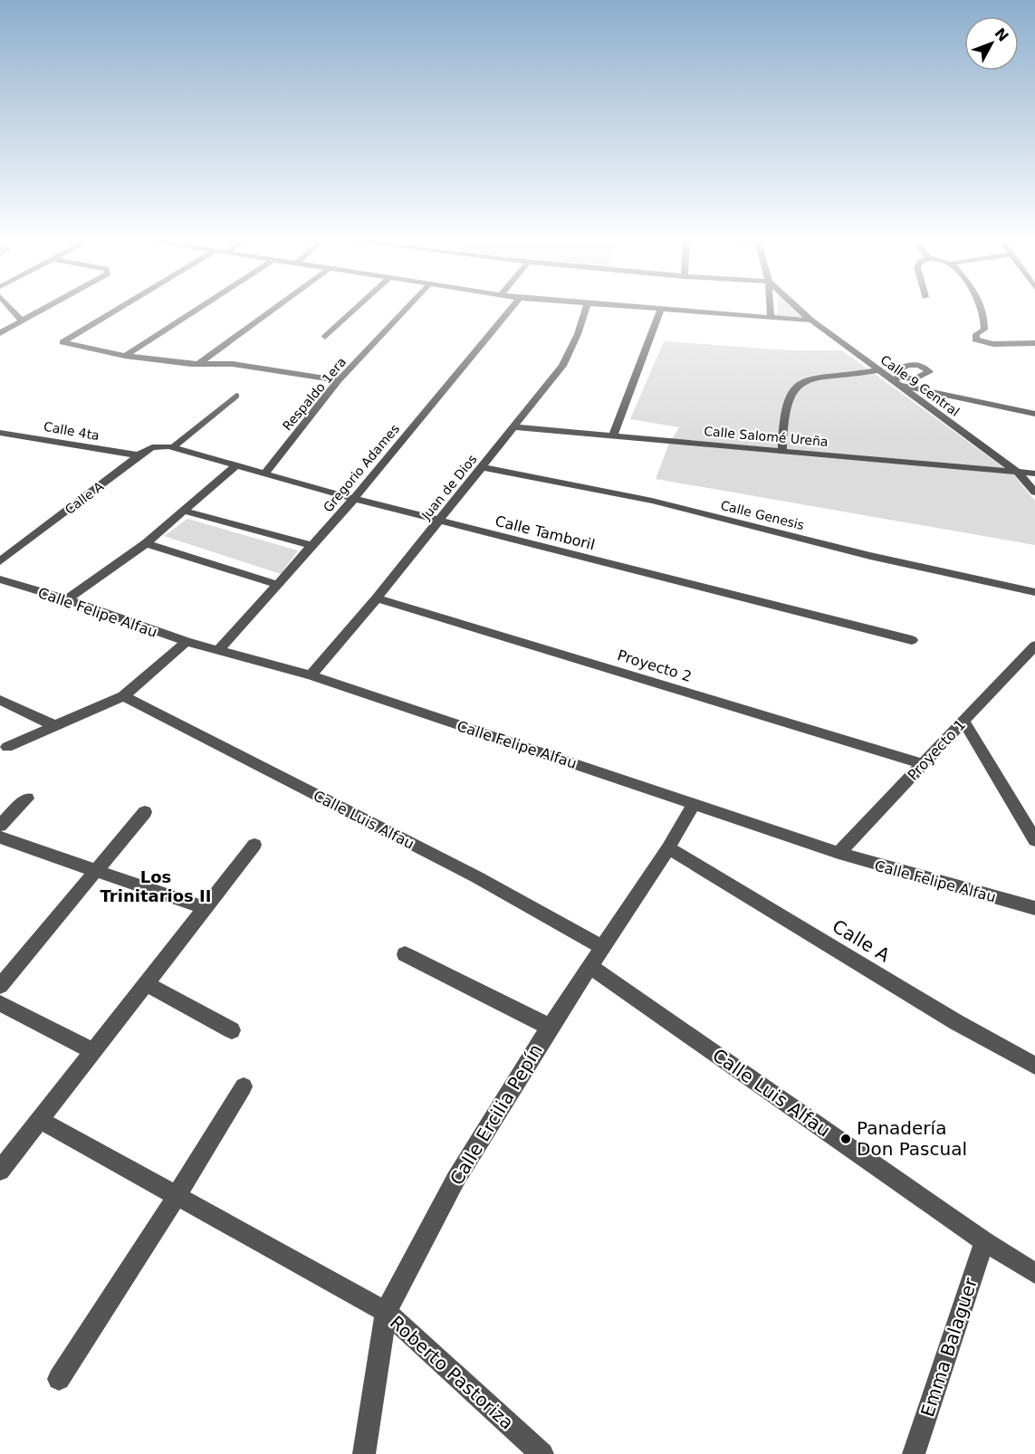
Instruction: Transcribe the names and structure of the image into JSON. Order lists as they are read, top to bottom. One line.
{"streets":{"street":["Calle 9 Central","Respaldo 1era","Calle 4ta","Calle Salomé Ureña","Gregorio Adames","Juan de Dios","Calle A","Calle Genesis","Calle Tamboril","Calle Felipe Alfau","Proyecto 2","Proyecto 1","Calle Luis Alfau","Calle Ercilia Pepín","Emma Balaguer","Roberto Pastoriza"]},"crossings":[["Calle 9 Central","Calle Salomé Ureña"],["Respaldo 1era","Calle Tamboril"],["Calle 4ta","Calle A"],["Calle Salomé Ureña","Juan de Dios"],["Gregorio Adames","Calle Tamboril"],["Gregorio Adames","Calle Felipe Alfau"],["Juan de Dios","Calle Genesis"],["Juan de Dios","Calle Tamboril"],["Juan de Dios","Calle Felipe Alfau"],["Juan de Dios","Proyecto 2"],["Calle A","Calle Tamboril"],["Calle A","Calle Ercilia Pepín"],["Calle Felipe Alfau","Proyecto 1"],["Calle Felipe Alfau","Calle Ercilia Pepín"],["Proyecto 2","Proyecto 1"],["Calle Luis Alfau","Calle Ercilia Pepín"],["Calle Luis Alfau","Emma Balaguer"],["Calle Ercilia Pepín","Roberto Pastoriza"]],"districts":["Los Trinitarios II"],"places":["Panadería Don Pascual"],"north":"top right"}
